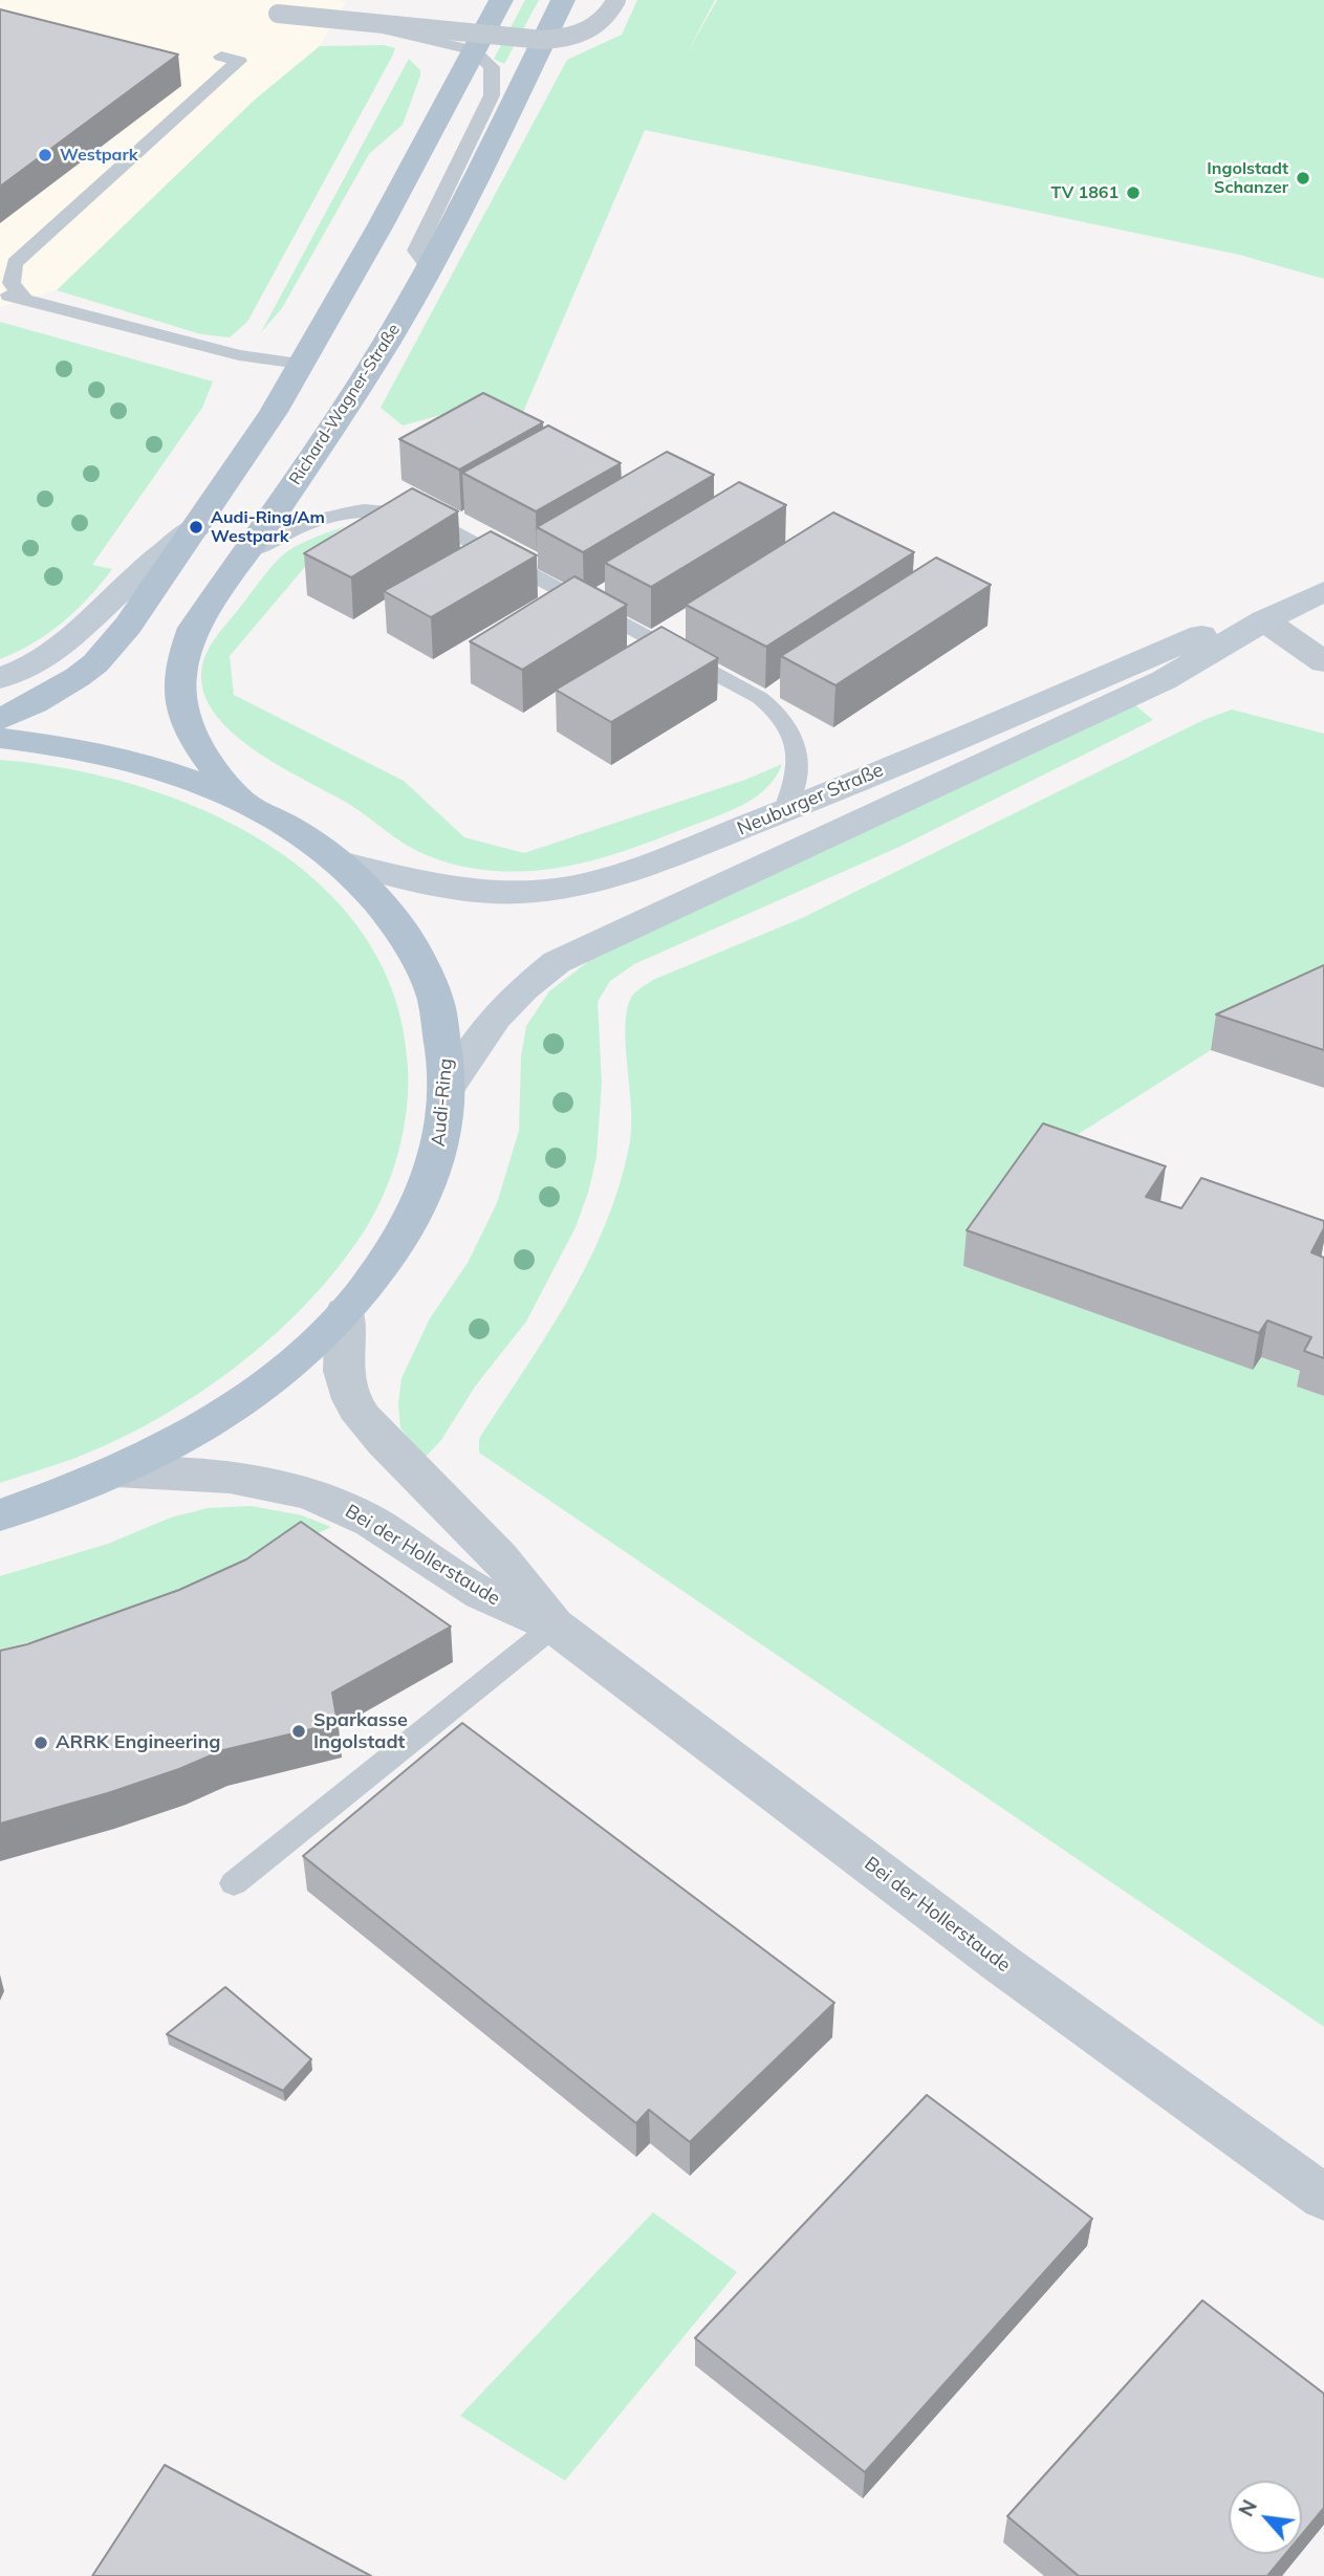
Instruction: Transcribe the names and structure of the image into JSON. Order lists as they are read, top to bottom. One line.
{"streets":{"main road":["Richard-Wagner-Straße","Neuburger Straße","Audi-Ring"],"street":["Bei der Hollerstaude"]},"crossings":[["Richard-Wagner-Straße","Audi-Ring"],["Neuburger Straße","Audi-Ring"],["Audi-Ring","Bei der Hollerstaude"]],"places":["Westpark","Ingolstadt Schanzer","TV 1861","Audi-Ring/Am Westpark","Sparkasse Ingolstadt","ARRK Engineering"],"north":"top left"}
